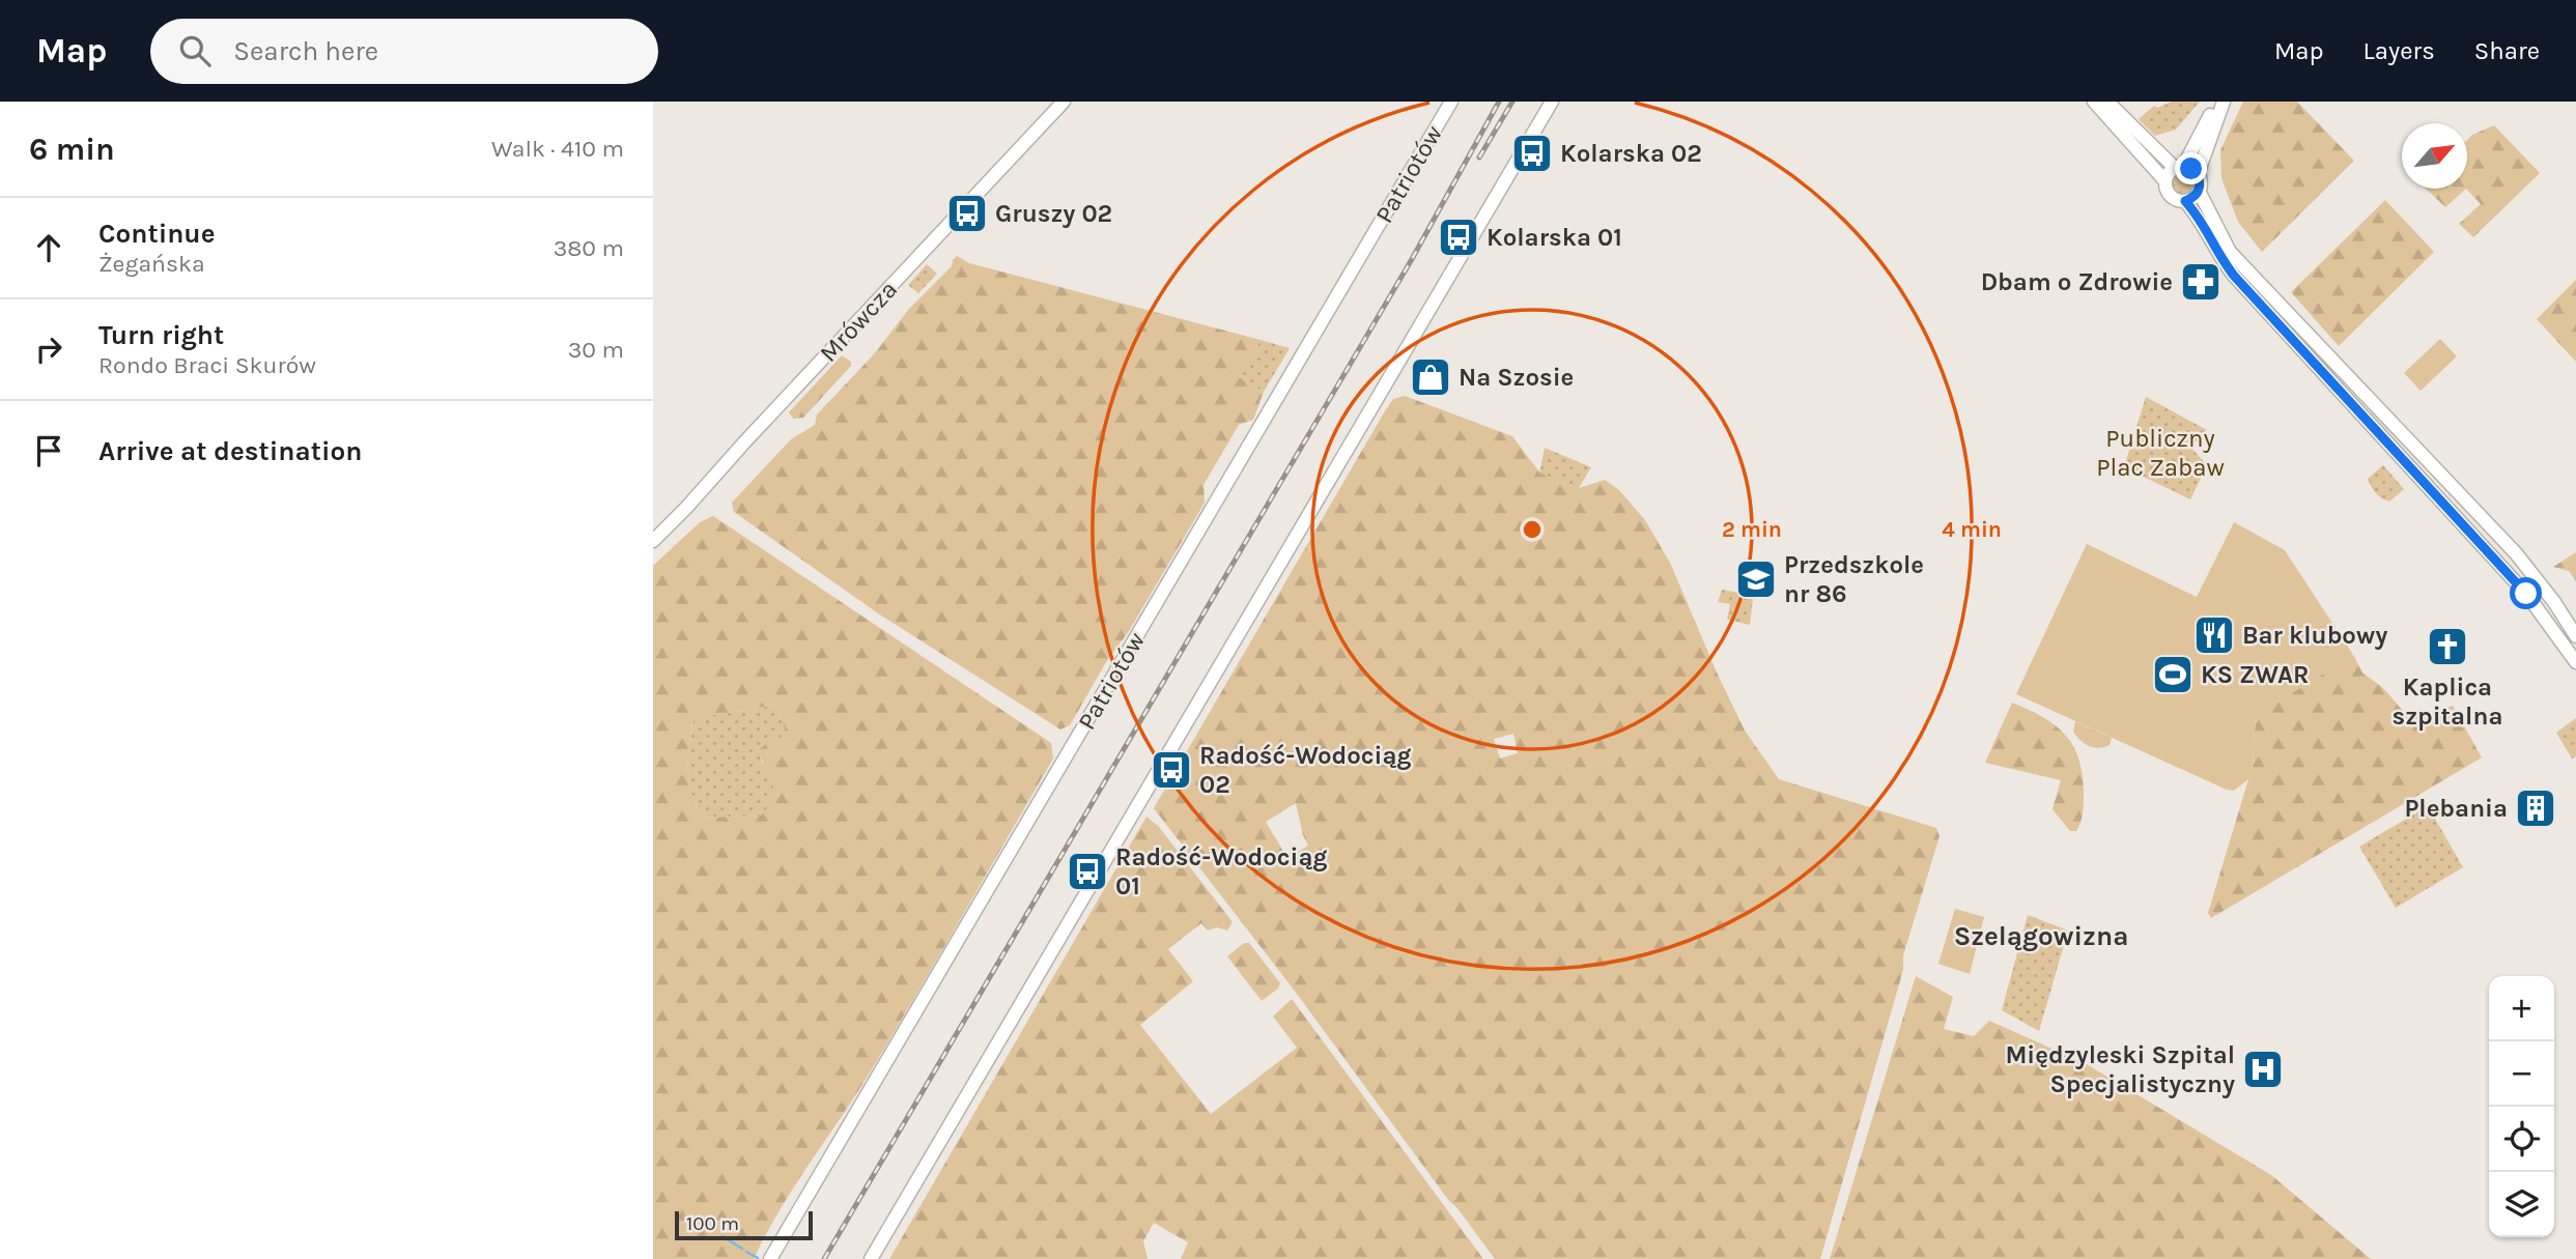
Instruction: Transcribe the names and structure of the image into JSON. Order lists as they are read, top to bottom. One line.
{"streets":{"main road":["Patriotów","Mrówcza"]},"districts":["Szelągowizna"],"parks":["Publiczny Plac Zabaw"],"places":{"bus stop":["Kolarska 02","Gruszy 02","Kolarska 01","Radość-Wodociąg 02","Radość-Wodociąg 01"],"pharmacy":["Dbam o Zdrowie"],"shop":["Na Szosie"],"school or university":["Przedszkole nr 86"],"restaurant":["Bar klubowy"],"church":["Kaplica szpitalna"],"sports":["KS ZWAR"],"building":["Plebania"],"hospital":["Międzyleski Szpital Specjalistyczny"]},"scale_bar":"100 m","north":"top right","page":{"header":"Map","search":"Search here","nav":["Map","Layers","Share"],"heading":["6 min","Walk · 410 m"],"list":[["Continue","Żegańska","380 m"],["Turn right","Rondo Braci Skurów","30 m"],"Arrive at destination"],"map_buttons":["+","−"],"scale":"100 m"},"rings":["2 min","4 min"]}
